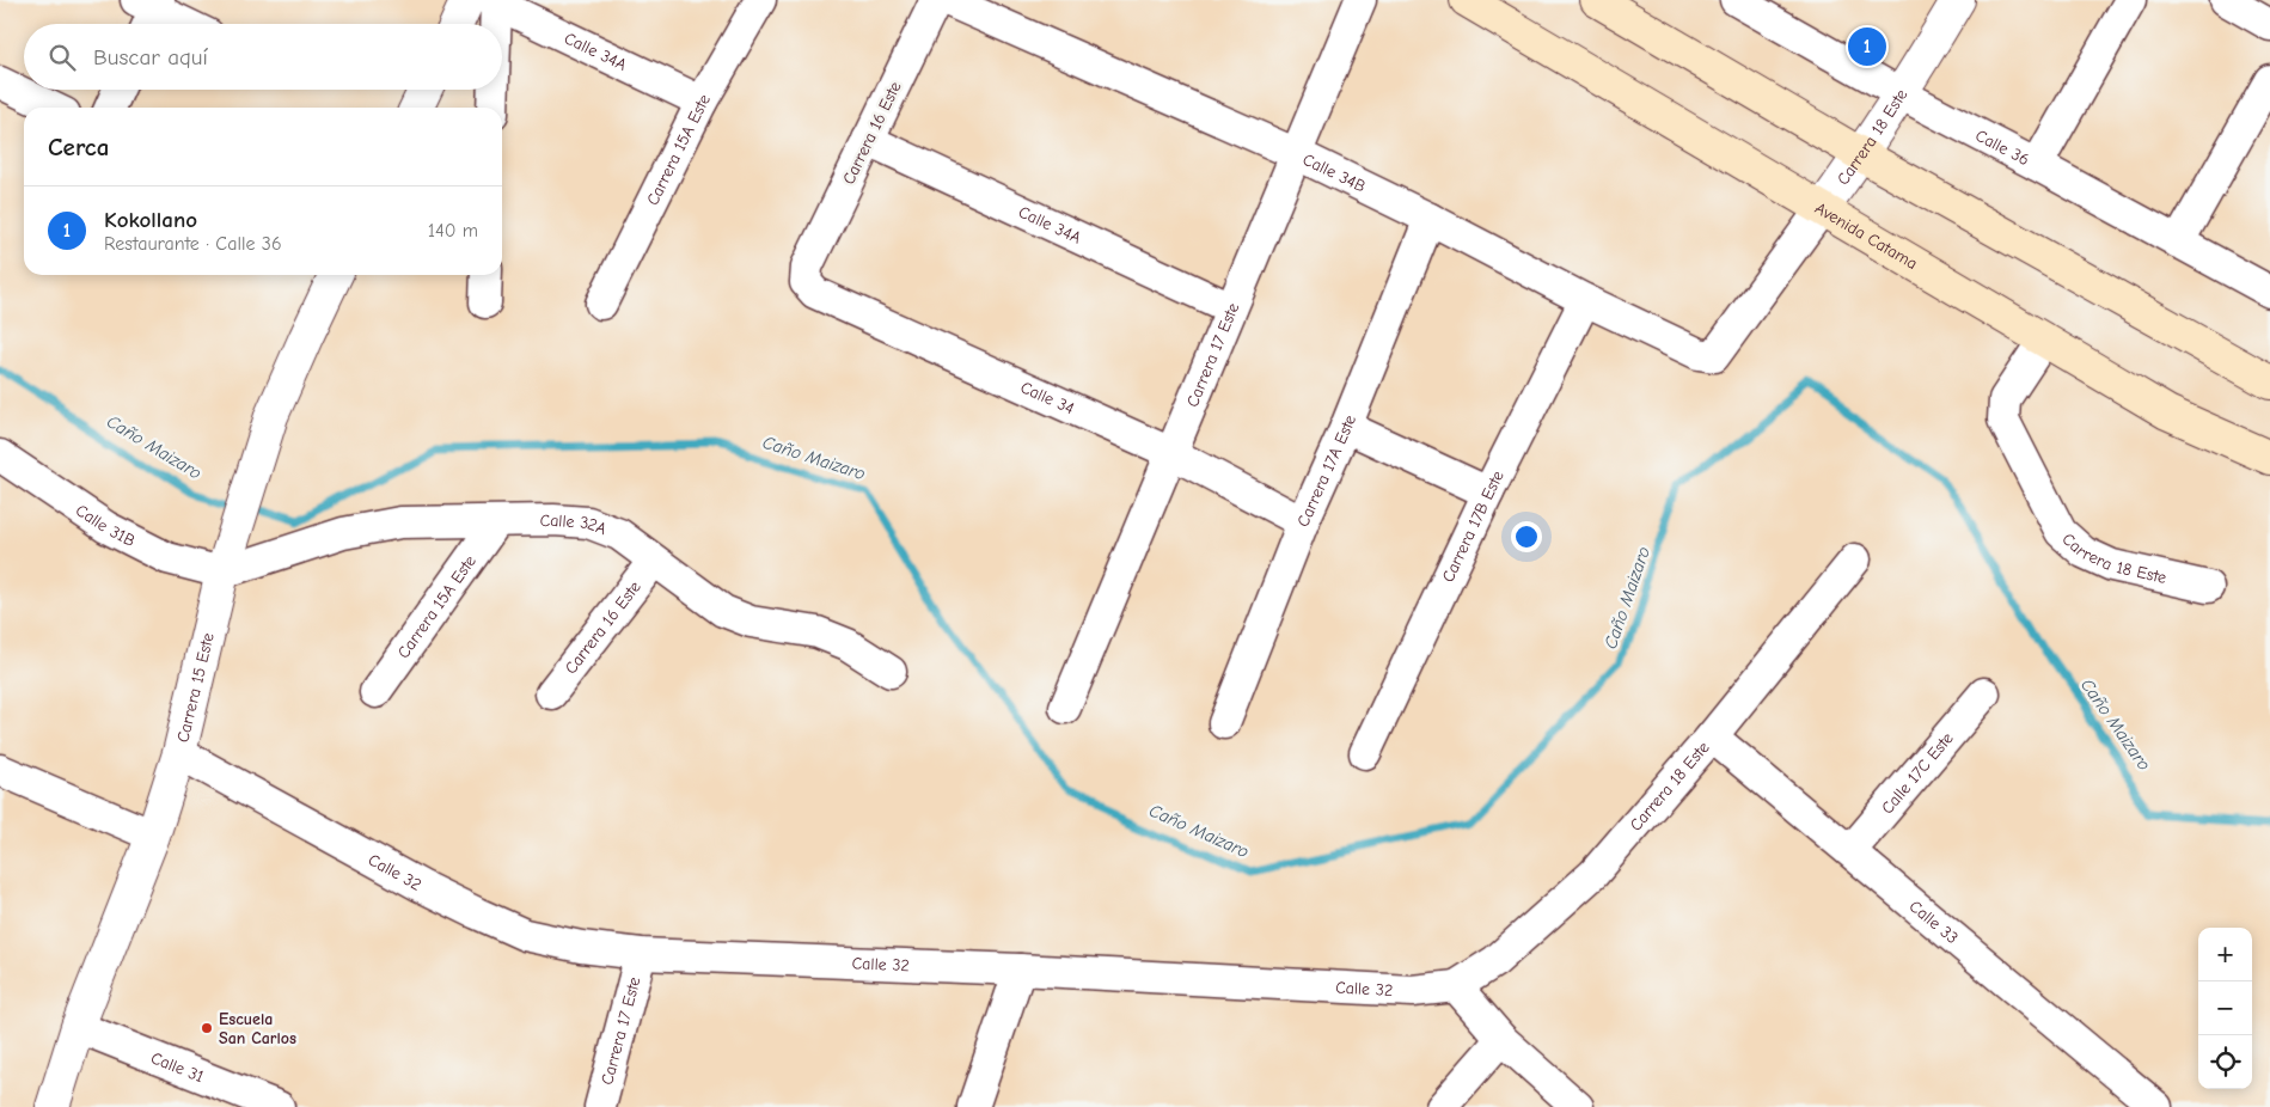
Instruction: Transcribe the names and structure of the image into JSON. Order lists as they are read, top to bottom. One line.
{"streets":{"main road":["Avenida Catama"],"street":["Calle 34A","Carrera 16 Este","Carrera 18 Este","Calle 36","Carrera 15A Este","Calle 34B","Carrera 17 Este","Calle 34","Carrera 17A Este","Calle 31B","Carrera 17B Este","Calle 32A","Carrera 15 Este","Calle 17C Este","Calle 32","Calle 33","Calle 31"]},"crossings":[["Calle 34A","Carrera 16 Este"],["Calle 34A","Carrera 15A Este"],["Calle 34A","Carrera 17 Este"],["Carrera 16 Este","Calle 34"],["Carrera 16 Este","Calle 32A"],["Carrera 18 Este","Calle 36"],["Carrera 18 Este","Calle 34B"],["Carrera 18 Este","Avenida Catama"],["Carrera 18 Este","Calle 32"],["Carrera 18 Este","Calle 33"],["Carrera 15A Este","Calle 32A"],["Calle 34B","Carrera 17 Este"],["Calle 34B","Carrera 17A Este"],["Calle 34B","Carrera 17B Este"],["Carrera 17 Este","Calle 34"],["Carrera 17 Este","Calle 32"],["Calle 34","Carrera 17A Este"],["Calle 31B","Calle 32A"],["Calle 31B","Carrera 15 Este"],["Calle 32A","Carrera 15 Este"],["Carrera 15 Este","Calle 32"],["Carrera 15 Este","Calle 31"],["Calle 17C Este","Calle 33"]],"water":["Caño Maizaro"],"places":["Escuela San Carlos"],"page":{"search":"Buscar aquí","pins":"1","heading":"Cerca","list":[{"mark":"1","name":"Kokollano","note":"Restaurante · Calle 36","value":"140 m"}],"map_buttons":["+","−"]}}
